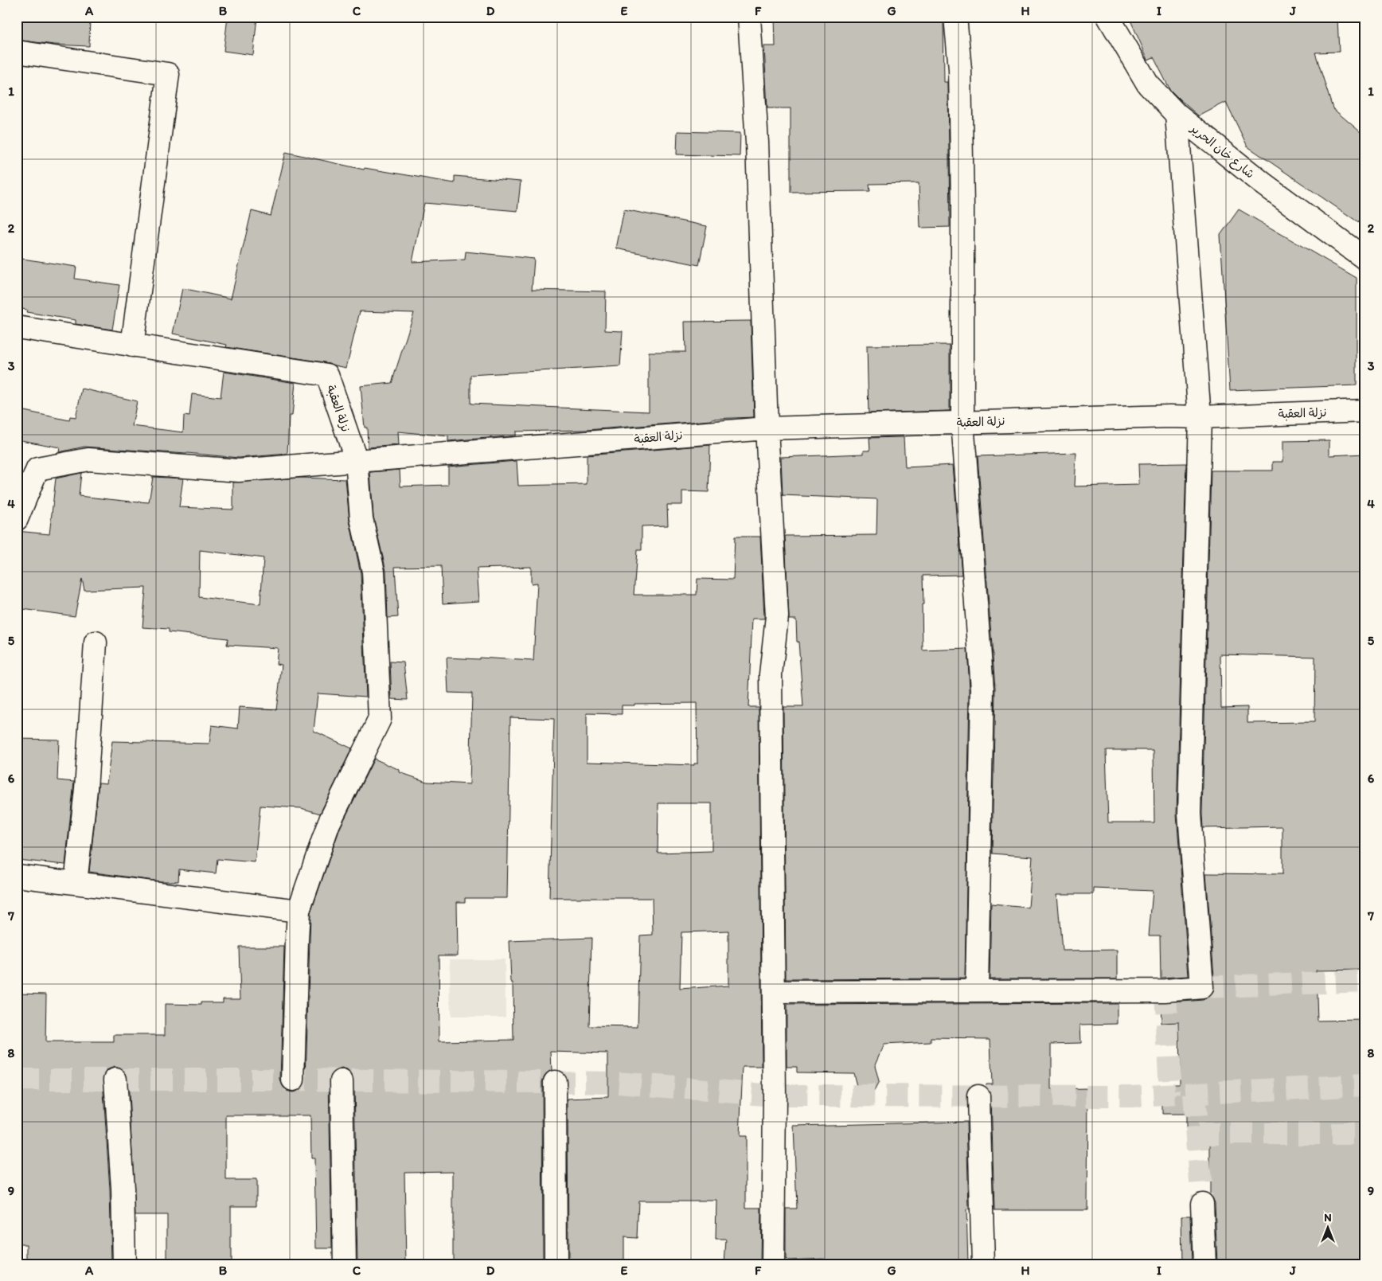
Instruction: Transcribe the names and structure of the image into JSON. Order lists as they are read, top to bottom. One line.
{"streets":{"street":["شارع خان الحرير","نزلة العقبة"]},"north":"top","grid":{"columns":["A","B","C","D","E","F","G","H","I","J"],"rows":["1","2","3","4","5","6","7","8","9"]}}
